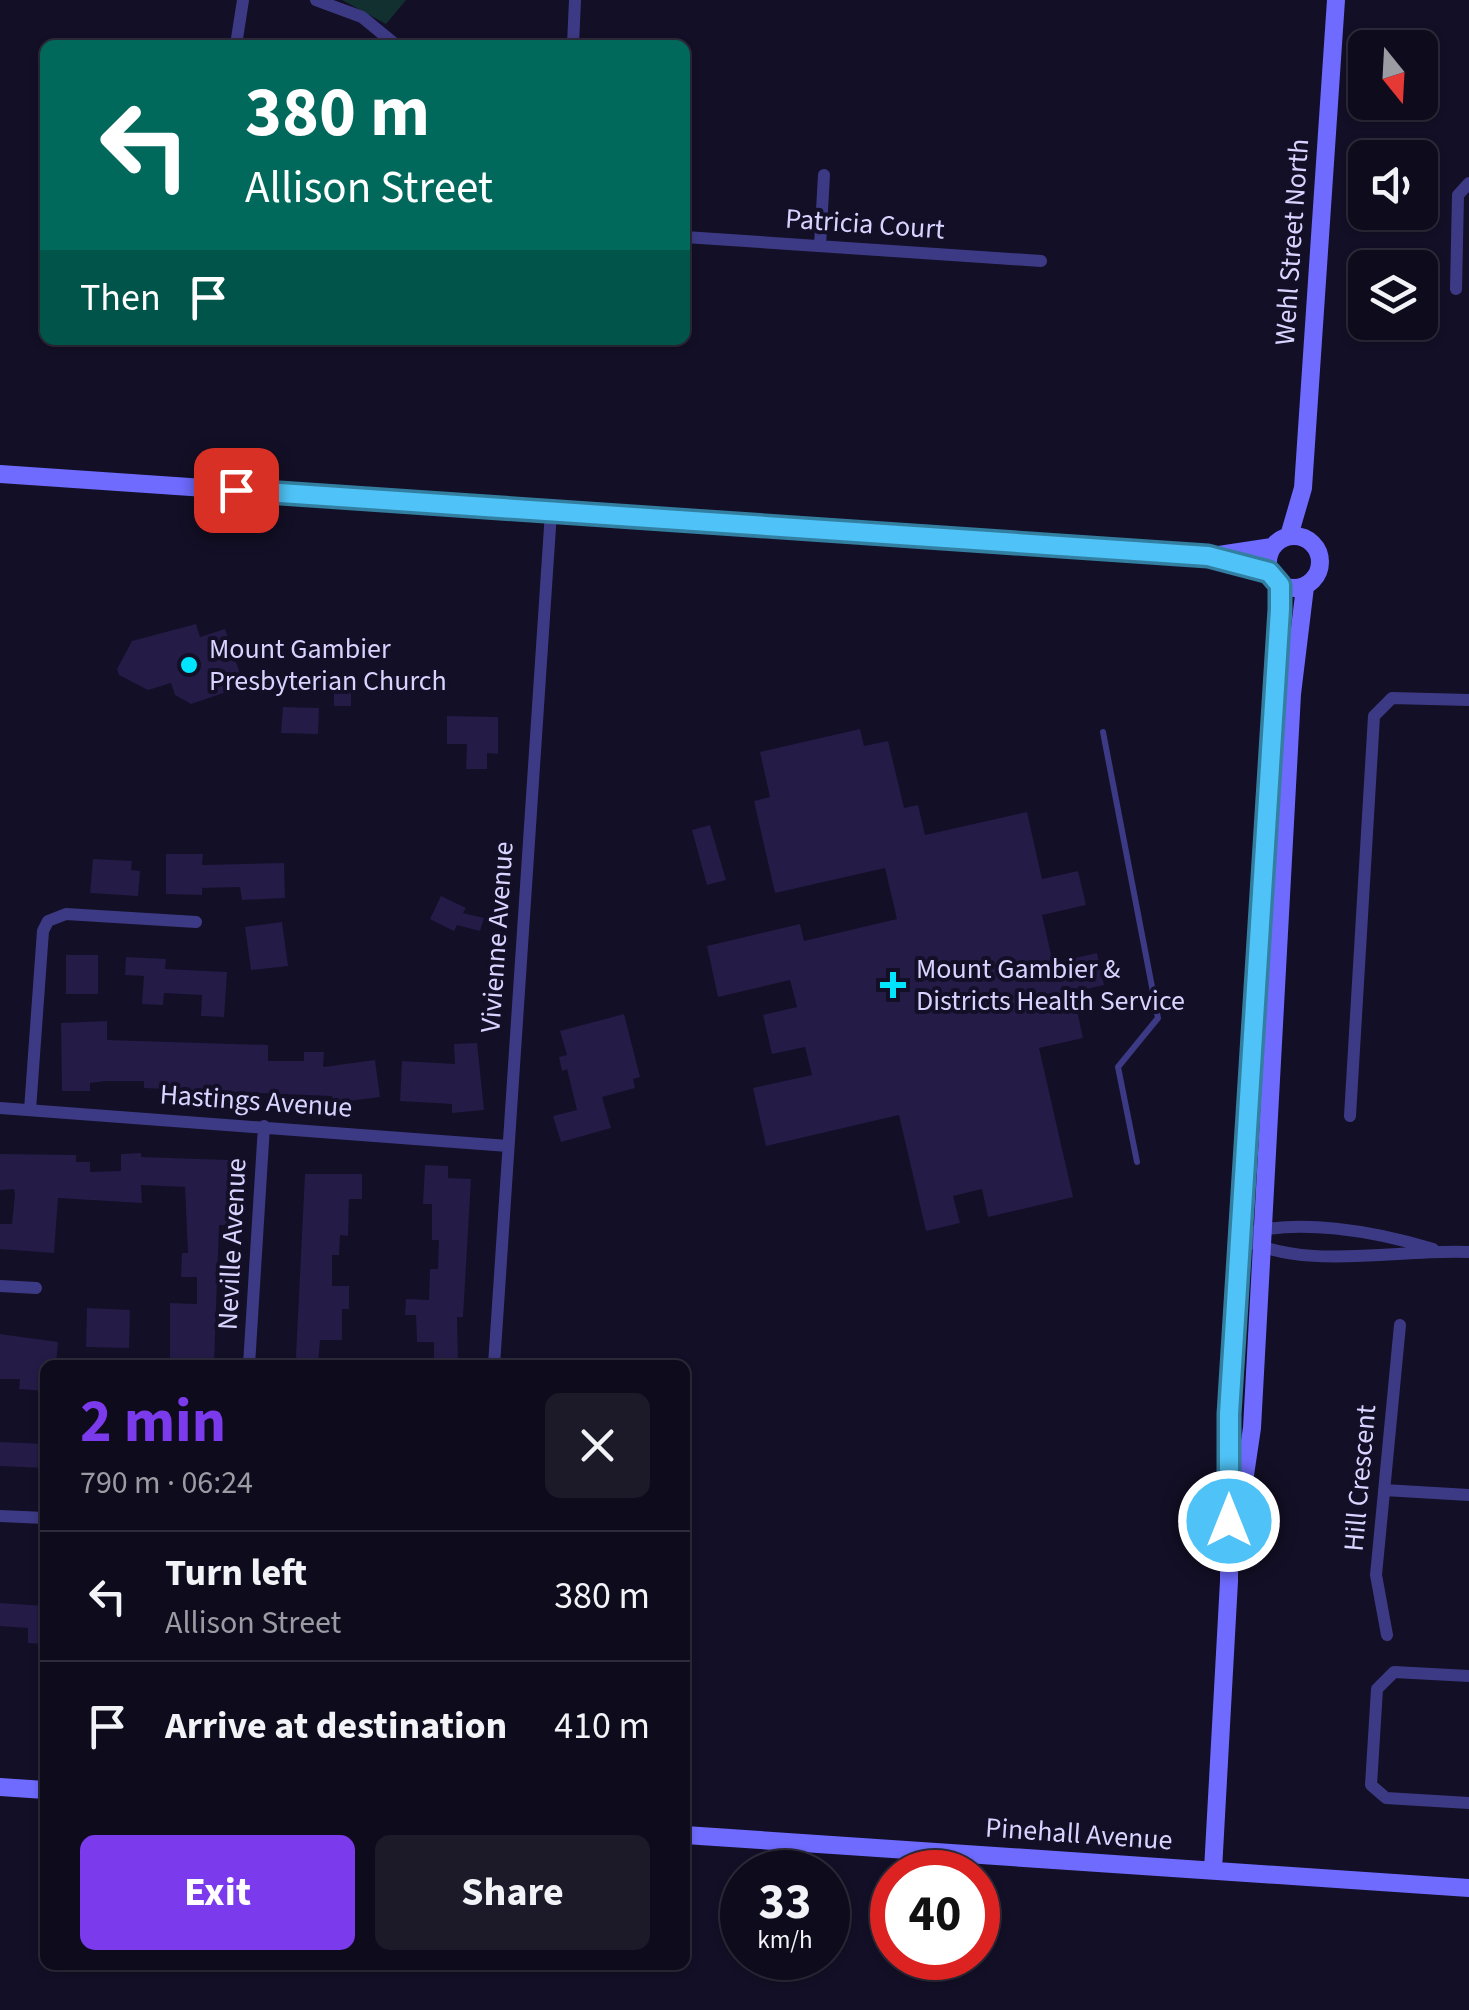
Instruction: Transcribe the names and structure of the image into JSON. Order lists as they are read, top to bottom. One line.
{"streets":{"street":["Patricia Court","Wehl Street North","Vivienne Avenue","Hastings Avenue","Neville Avenue","Hill Crescent","Pinehall Avenue"]},"crossings":[["Vivienne Avenue","Hastings Avenue"],["Hastings Avenue","Neville Avenue"]],"places":{"other":["Mount Gambier Presbyterian Church"],"health":["Mount Gambier & Districts Health Service"]},"north":"bottom","page":{"turn":["380 m","Allison Street"],"then":"Then","heading":["2 min","790 m · 06:24"],"list":[{"name":"Turn left","note":"Allison Street","value":"380 m"},{"name":"Arrive at destination","value":"410 m"}],"buttons":["Exit","Share"],"speed":"33 km/h","limit":"40"}}
